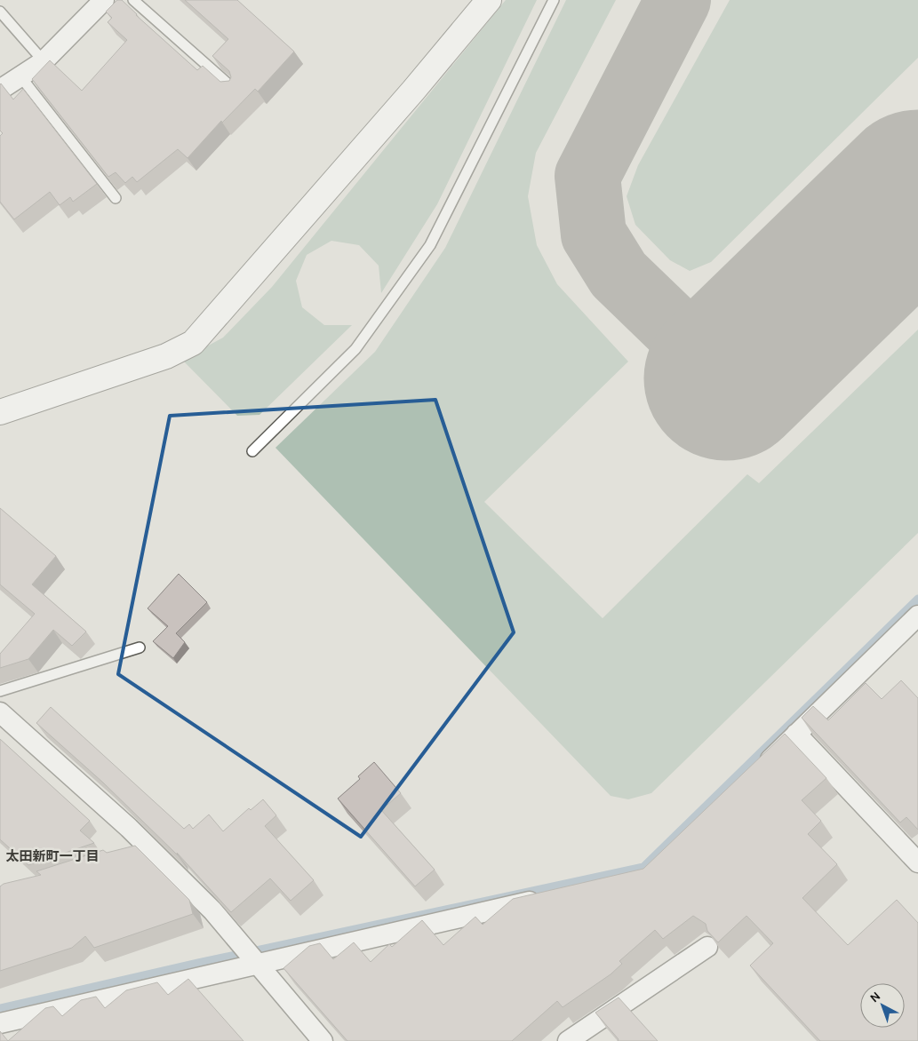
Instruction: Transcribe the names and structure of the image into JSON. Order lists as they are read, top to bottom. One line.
{"districts":["太田新町一丁目"],"north":"top left"}
